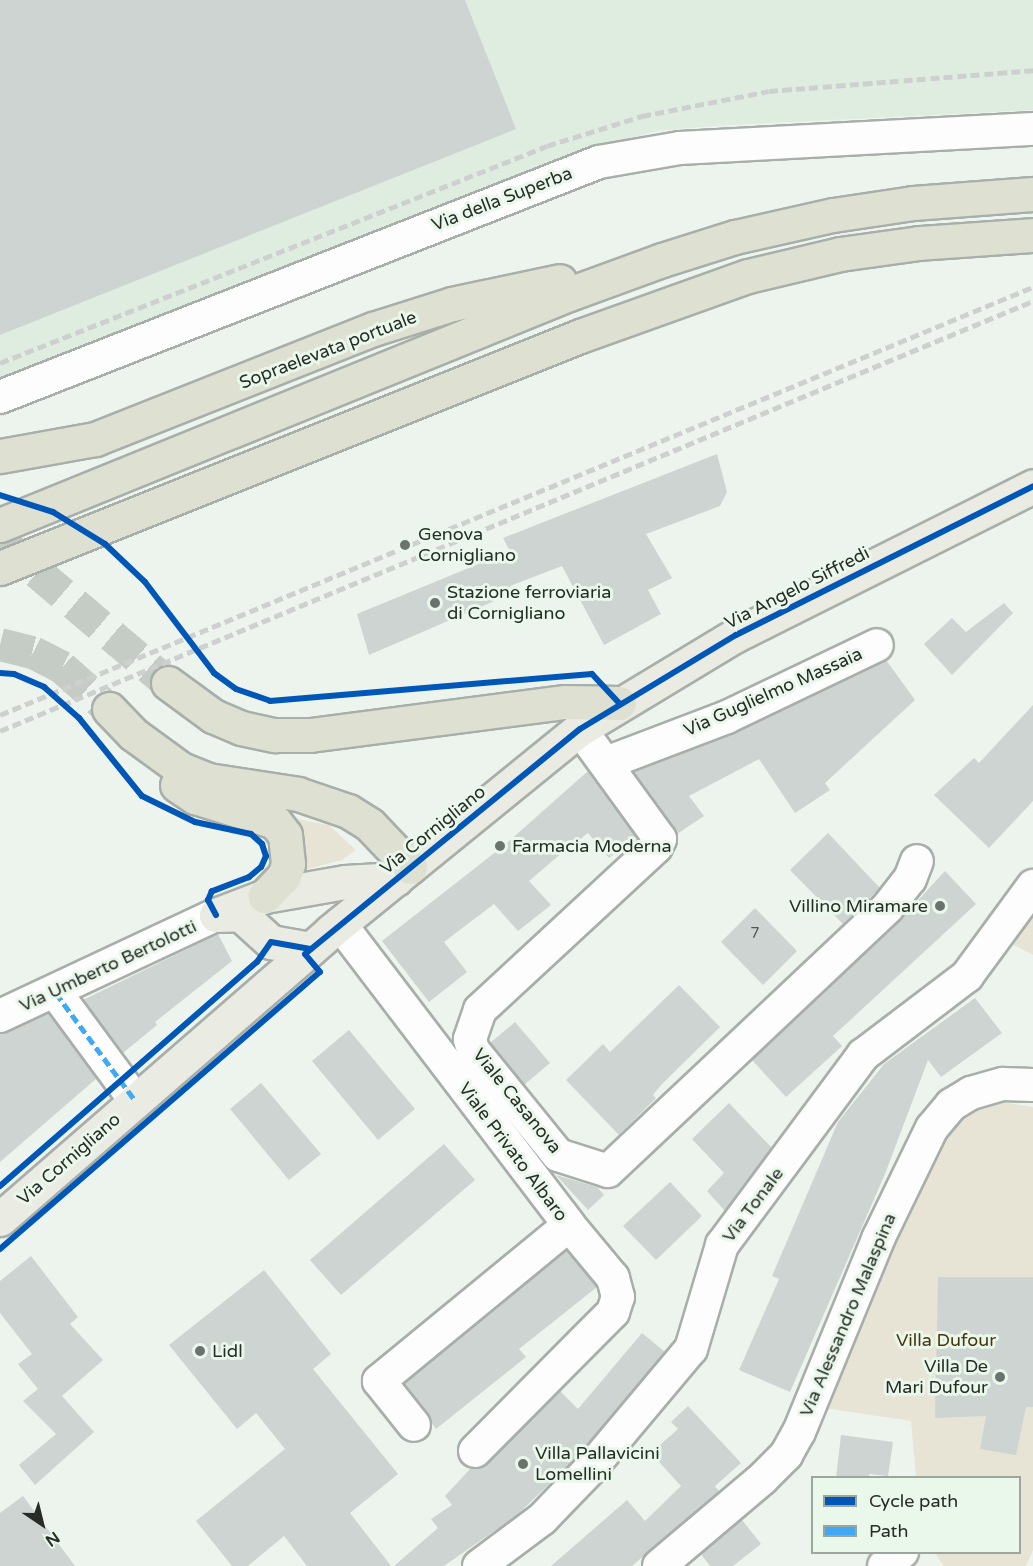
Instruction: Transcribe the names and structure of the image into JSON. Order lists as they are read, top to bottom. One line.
{"streets":{"highway":["Sopraelevata portuale"],"main road":["Via Angelo Siffredi","Via Cornigliano"],"street":["Via della Superba","Via Guglielmo Massaia","Via Umberto Bertolotti","Viale Casanova","Viale Privato Albaro","Via Tonale","Via Alessandro Malaspina"]},"crossings":[["Via Angelo Siffredi","Via Cornigliano"],["Via Guglielmo Massaia","Viale Casanova"],["Via Cornigliano","Viale Privato Albaro"]],"parks":["Villa Dufour"],"places":["Genova Cornigliano","Stazione ferroviaria di Cornigliano","Farmacia Moderna","Villino Miramare","Lidl","Villa De Mari Dufour","Villa Pallavicini Lomellini"],"house_numbers":["7"],"legend":["Cycle path","Path"],"north":"bottom right"}
